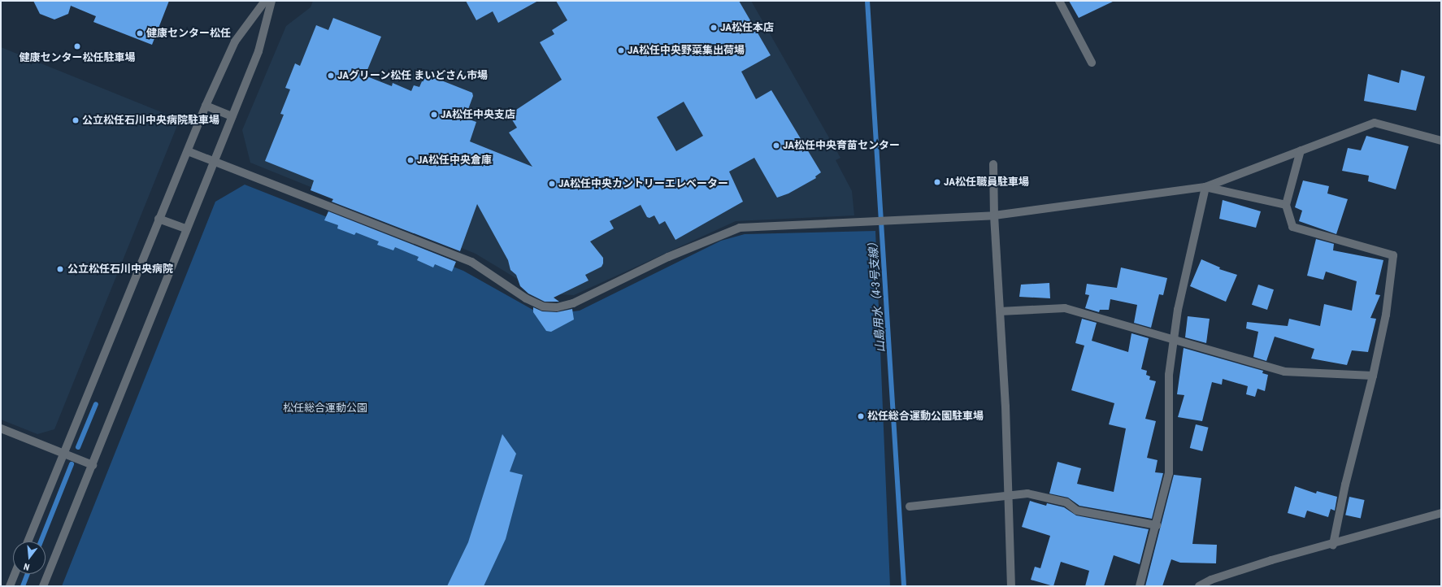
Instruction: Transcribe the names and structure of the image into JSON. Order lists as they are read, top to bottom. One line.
{"water":["山島用水（4-3号支線）"],"parks":["松任総合運動公園"],"places":["JA松任本店","健康センター松任","健康センター松任駐車場","JA松任中央野菜集出荷場","JAグリーン松任 まいどさん市場","JA松任中央支店","公立松任石川中央病院駐車場","JA松任中央育苗センター","JA松任中央倉庫","JA松任職員駐車場","JA松任中央カントリーエレベーター","公立松任石川中央病院","松任総合運動公園駐車場"],"north":"bottom"}
